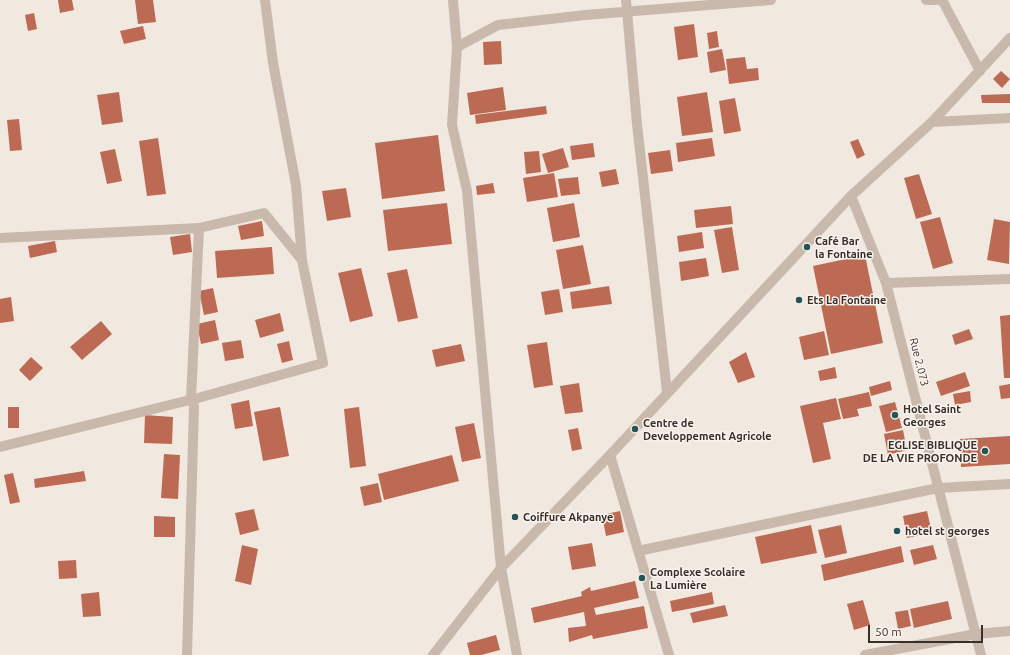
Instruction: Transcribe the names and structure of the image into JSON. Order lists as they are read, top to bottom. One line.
{"streets":{"street":["Rue 2.073"]},"places":["Café Bar la Fontaine","Ets La Fontaine","Hotel Saint Georges","Centre de Developpement Agricole","EGLISE BIBLIQUE DE LA VIE PROFONDE","Coiffure Akpanye","hotel st georges","Complexe Scolaire La Lumière"],"scale_bar":"50 m"}
